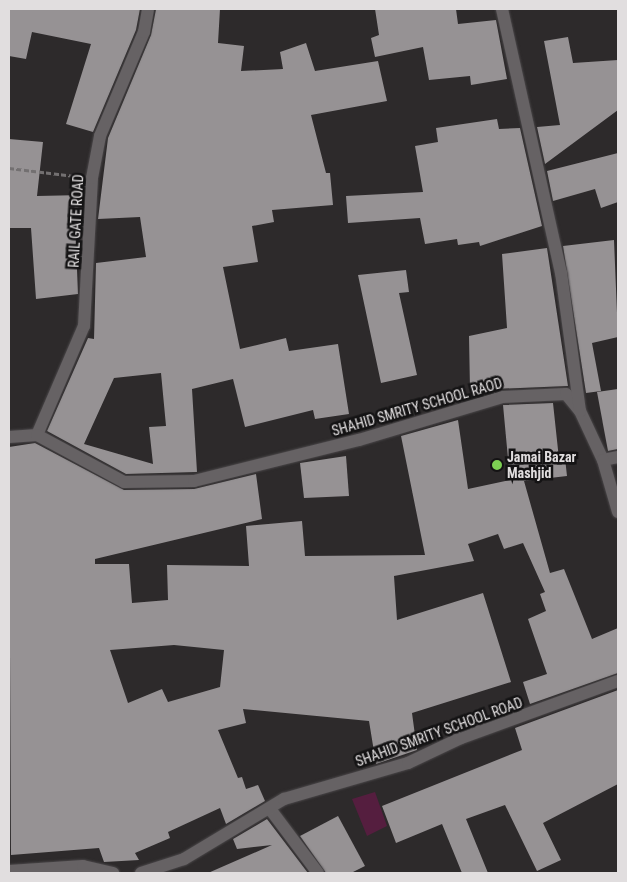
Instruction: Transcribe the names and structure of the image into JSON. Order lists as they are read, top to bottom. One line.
{"streets":{"street":["RAIL GATE ROAD","SHAHID SMRITY SCHOOL RAOD","SHAHID SMRITY SCHOOL ROAD"]},"crossings":[["RAIL GATE ROAD","SHAHID SMRITY SCHOOL RAOD"]],"places":["Jamai Bazar Mashjid"]}
